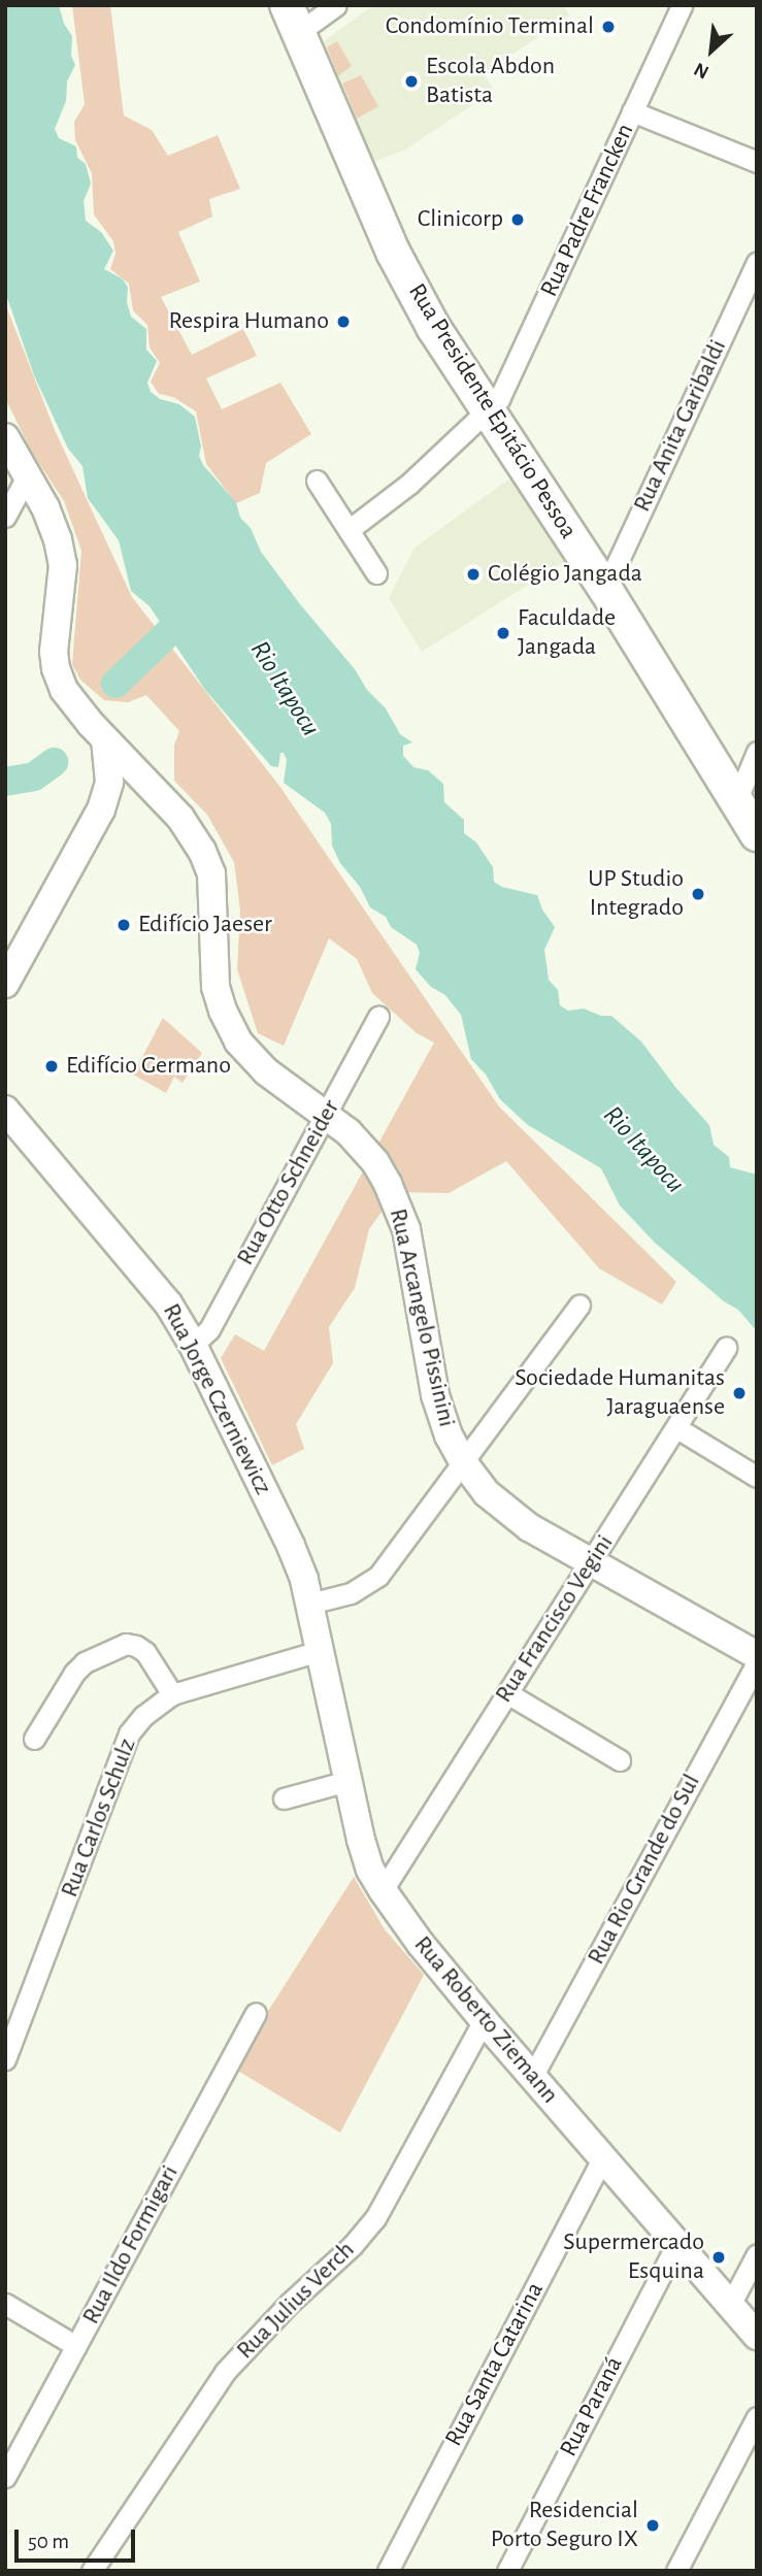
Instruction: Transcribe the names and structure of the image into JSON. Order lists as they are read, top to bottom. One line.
{"streets":{"highway":["Rua Presidente Epitácio Pessoa"],"main road":["Rua Arcangelo Pissinini","Rua Jorge Czerniewicz","Rua Roberto Ziemann"],"street":["Rua Padre Francken","Rua Anita Garibaldi","Rua Otto Schneider","Rua Francisco Vegini","Rua Carlos Schulz","Rua Rio Grande do Sul","Rua Ildo Formigari","Rua Julius Verch","Rua Santa Catarina","Rua Paraná"]},"crossings":[["Rua Padre Francken","Rua Presidente Epitácio Pessoa"],["Rua Presidente Epitácio Pessoa","Rua Anita Garibaldi"],["Rua Otto Schneider","Rua Arcangelo Pissinini"],["Rua Otto Schneider","Rua Jorge Czerniewicz"],["Rua Arcangelo Pissinini","Rua Francisco Vegini"],["Rua Jorge Czerniewicz","Rua Carlos Schulz"],["Rua Jorge Czerniewicz","Rua Roberto Ziemann"],["Rua Francisco Vegini","Rua Roberto Ziemann"],["Rua Carlos Schulz","Rua Roberto Ziemann"],["Rua Rio Grande do Sul","Rua Roberto Ziemann"],["Rua Roberto Ziemann","Rua Julius Verch"],["Rua Roberto Ziemann","Rua Santa Catarina"],["Rua Roberto Ziemann","Rua Paraná"]],"water":["Rio Itapocu"],"places":["Condomínio Terminal","Escola Abdon Batista","Clinicorp","Respira Humano","Colégio Jangada","Faculdade Jangada","UP Studio Integrado","Edifício Jaeser","Edifício Germano","Sociedade Humanitas Jaraguaense","Supermercado Esquina","Residencial Porto Seguro IX"],"scale_bar":"50 m","north":"bottom left"}
